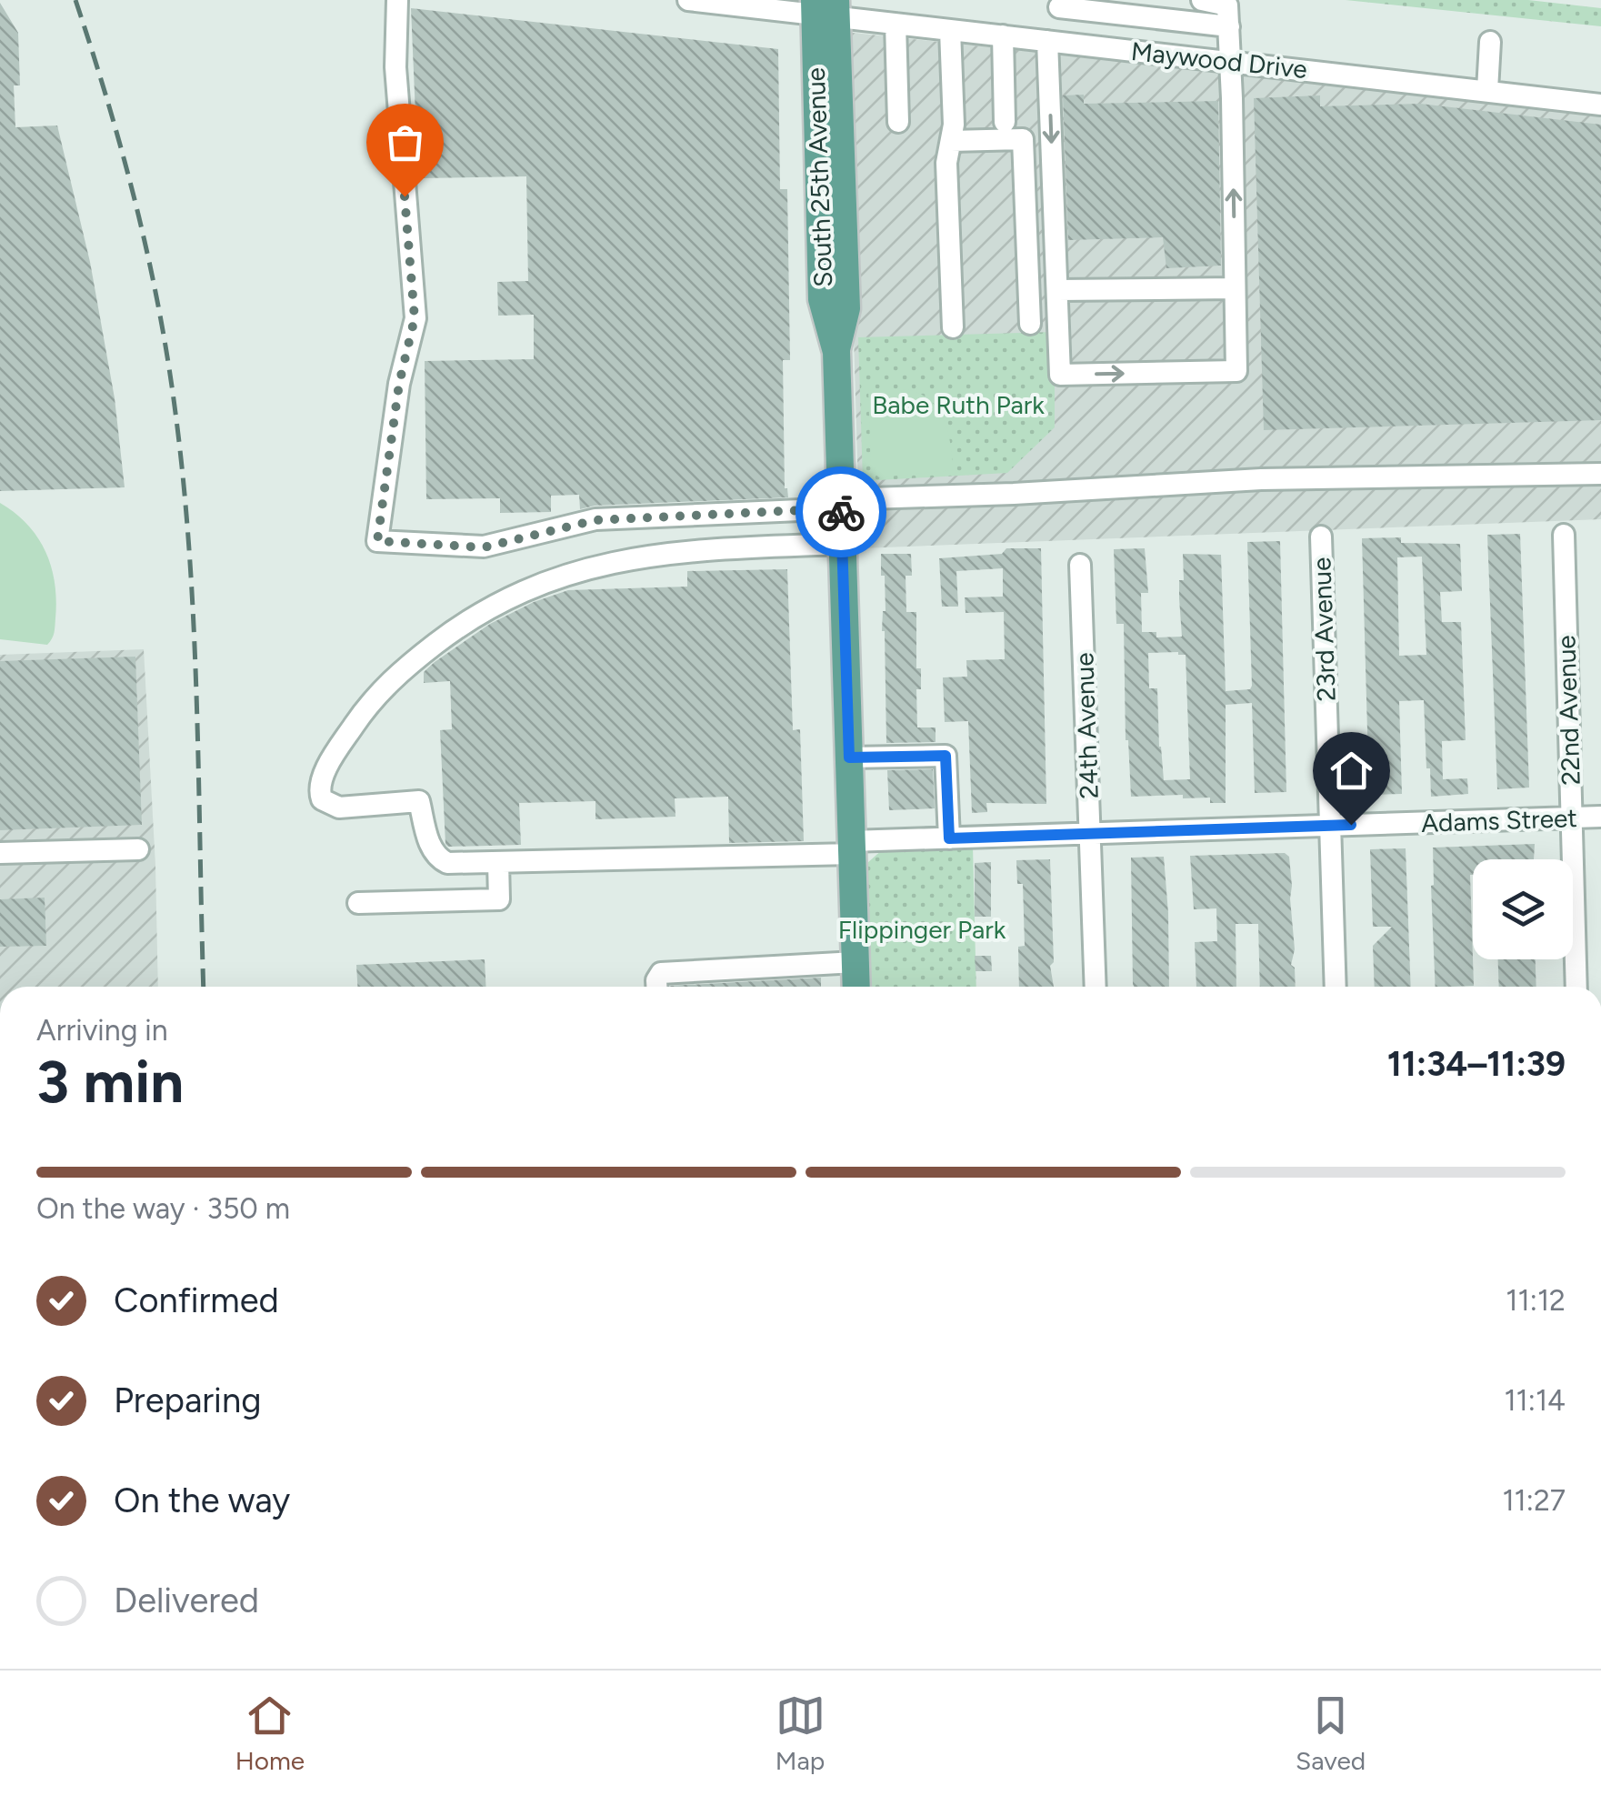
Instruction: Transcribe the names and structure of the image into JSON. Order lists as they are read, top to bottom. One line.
{"streets":{"main road":["South 25th Avenue"],"street":["Maywood Drive","23rd Avenue","22nd Avenue","24th Avenue","Adams Street"]},"crossings":[["Maywood Drive","South 25th Avenue"],["South 25th Avenue","Adams Street"],["23rd Avenue","Adams Street"],["22nd Avenue","Adams Street"],["24th Avenue","Adams Street"]],"parks":["Babe Ruth Park","Flippinger Park"],"page":{"heading":["3 min","Arriving in","11:34–11:39"],"bar":"On the way · 350 m","list":[["Confirmed","11:12"],["Preparing","11:14"],["On the way","11:27"],"Delivered"],"tabs":["Home","Map","Saved"]}}
